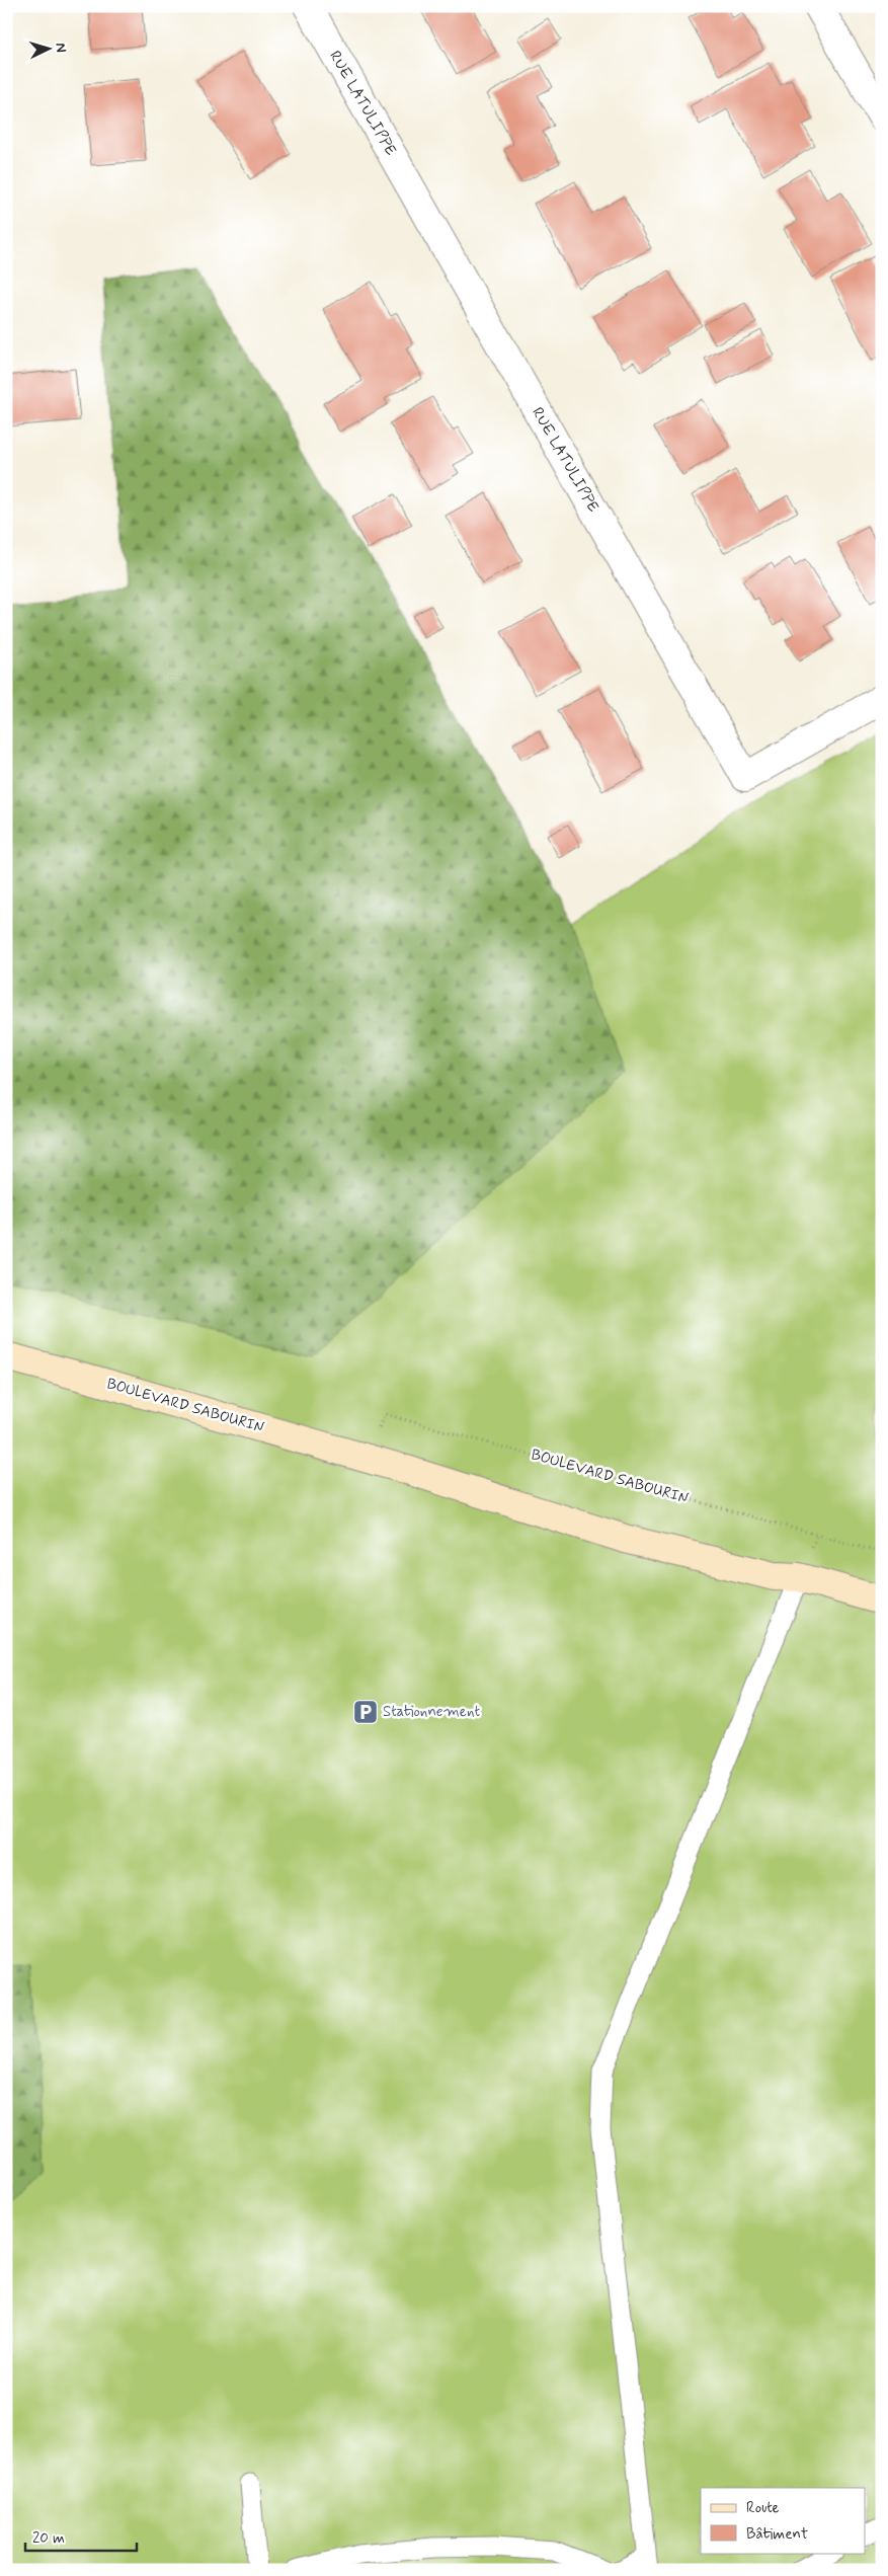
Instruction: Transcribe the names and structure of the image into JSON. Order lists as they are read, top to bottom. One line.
{"streets":{"street":["RUE LATULIPPE","BOULEVARD SABOURIN"]},"places":{"parking":["Stationnement"]},"legend":["Route","Bâtiment"],"scale_bar":"20 m","north":"right"}
